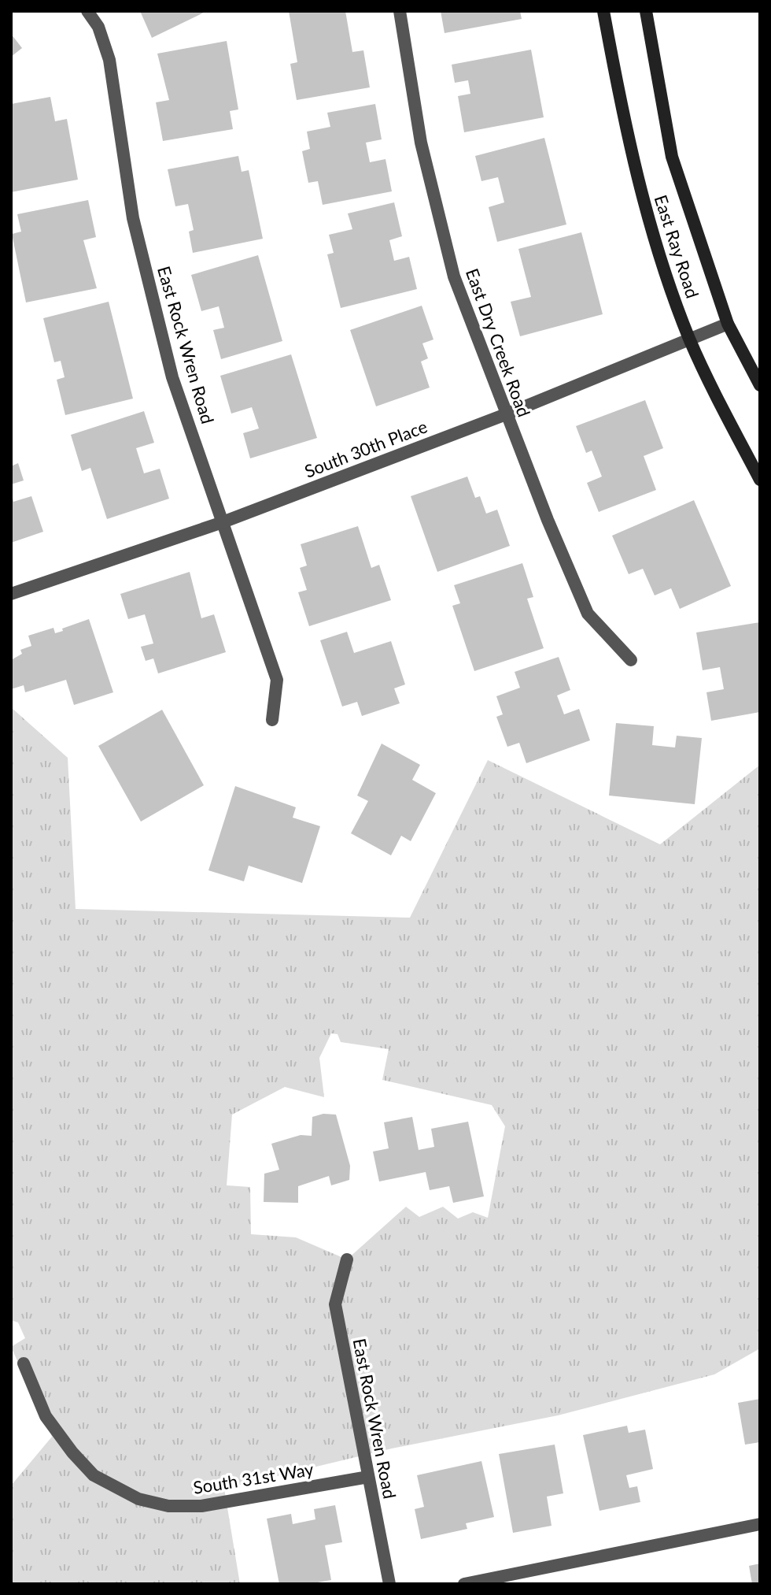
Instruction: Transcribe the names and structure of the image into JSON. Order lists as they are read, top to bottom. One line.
{"streets":{"main road":["East Ray Road"],"street":["East Dry Creek Road","East Rock Wren Road","South 30th Place","South 31st Way"]},"crossings":[["East Ray Road","South 30th Place"],["East Dry Creek Road","South 30th Place"],["East Rock Wren Road","South 30th Place"],["East Rock Wren Road","South 31st Way"]]}
